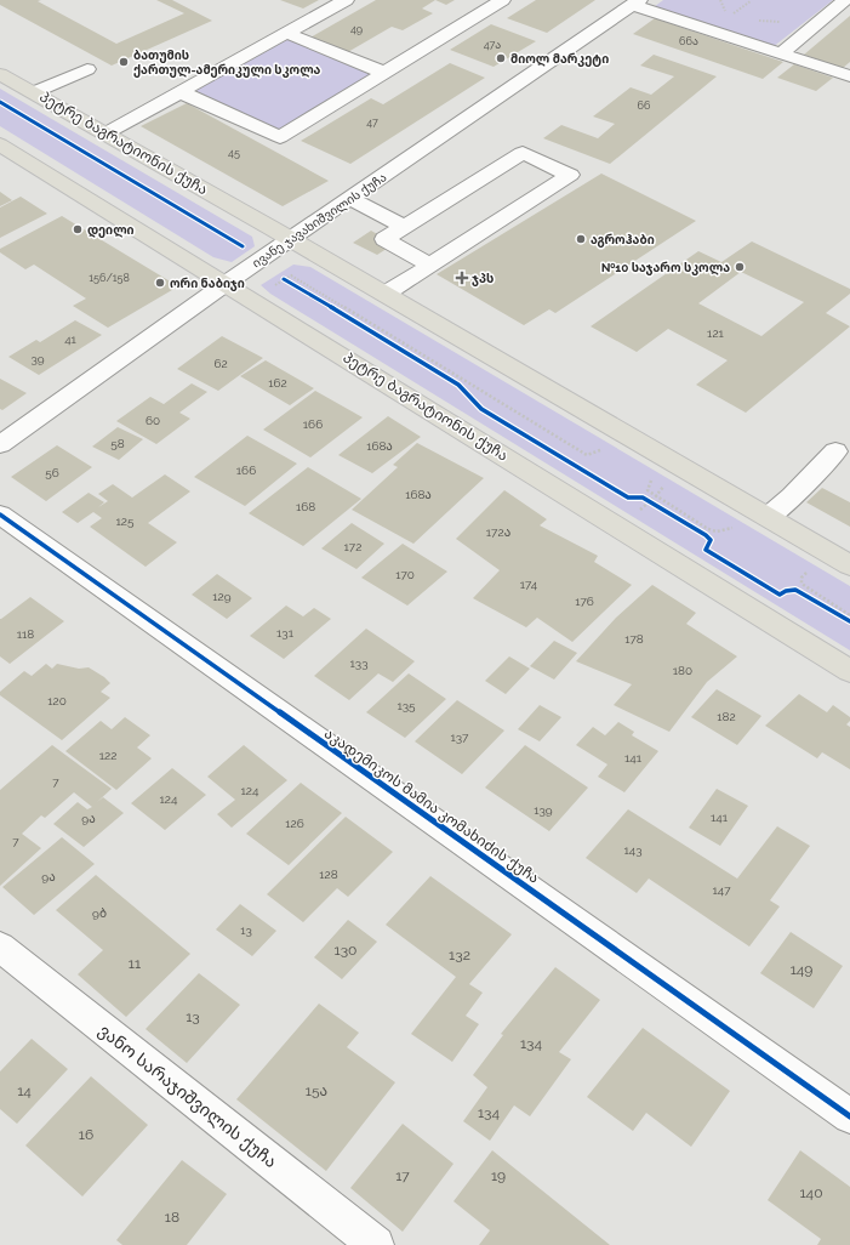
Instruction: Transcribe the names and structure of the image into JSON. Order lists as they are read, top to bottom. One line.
{"streets":{"main road":["პეტრე ბაგრატიონის ქუჩა"],"street":["ივანე ჯავახიშვილის ქუჩა","აკადემიკოს მამია კომახიძის ქუჩა","ვანო სარაჯიშვილის ქუჩა"]},"crossings":[["პეტრე ბაგრატიონის ქუჩა","ივანე ჯავახიშვილის ქუჩა"]],"places":{"other":["მიოლ მარკეტი","ბათუმის ქართულ-ამერიკული სკოლა","დეილი","აგროჰაბი","№10 საჯარო სკოლა","ორი ნაბიჯი"],"health":["ჯპს"]},"house_numbers":["49","66ა","47ა","66","47","45","156/158","121","41","39","62","162","60","166","58","168ა","166","56","168ა","168","125","172ა","172","170","174","129","176","131","118","178","133","180","120","135","182","137","122","141","7","124","124","139","141","9ა","126","7","143","128","9ა","147","9ბ","13","130","132","11","149","13","134","14","15ა","134","16","17","19","140","18"]}
